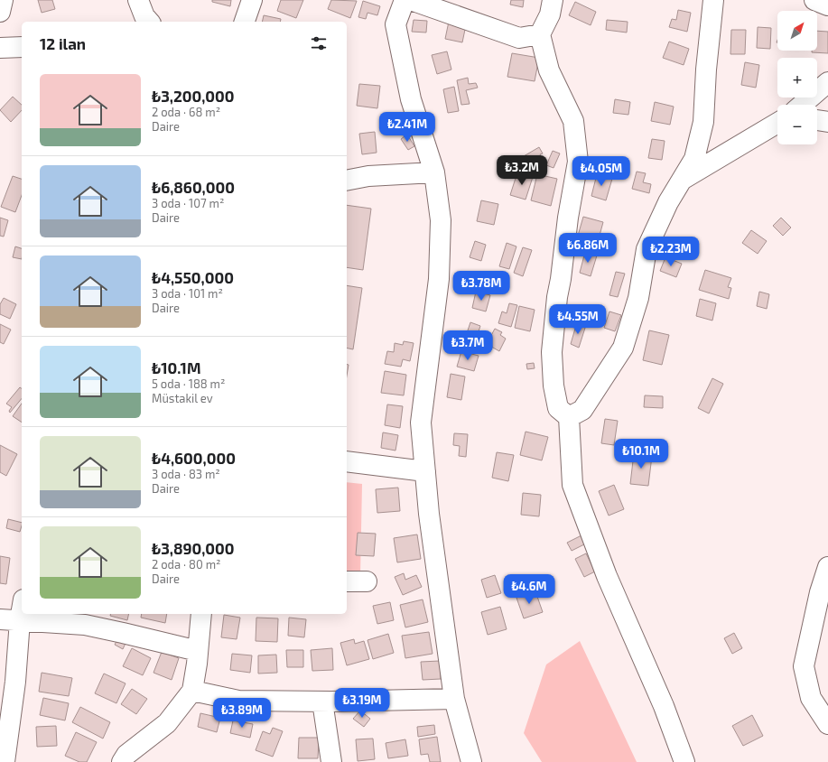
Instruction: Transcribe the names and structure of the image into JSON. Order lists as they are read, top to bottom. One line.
{"north":"top right","page":{"map_buttons":["+","−"],"heading":"12 ilan","list":[{"name":"₺3,200,000","note":"2 oda · 68 m² · Daire"},{"name":"₺6,860,000","note":"3 oda · 107 m² · Daire"},{"name":"₺4,550,000","note":"3 oda · 101 m² · Daire"},{"name":"₺10.1M","note":"5 oda · 188 m² · Müstakil ev"},{"name":"₺4,600,000","note":"3 oda · 83 m² · Daire"},{"name":"₺3,890,000","note":"2 oda · 80 m² · Daire"}],"price":["₺2.41M","₺3.2M","₺4.05M","₺6.86M","₺2.23M","₺3.78M","₺4.55M","₺3.7M","₺10.1M","₺4.6M","₺3.19M","₺3.89M"]}}
